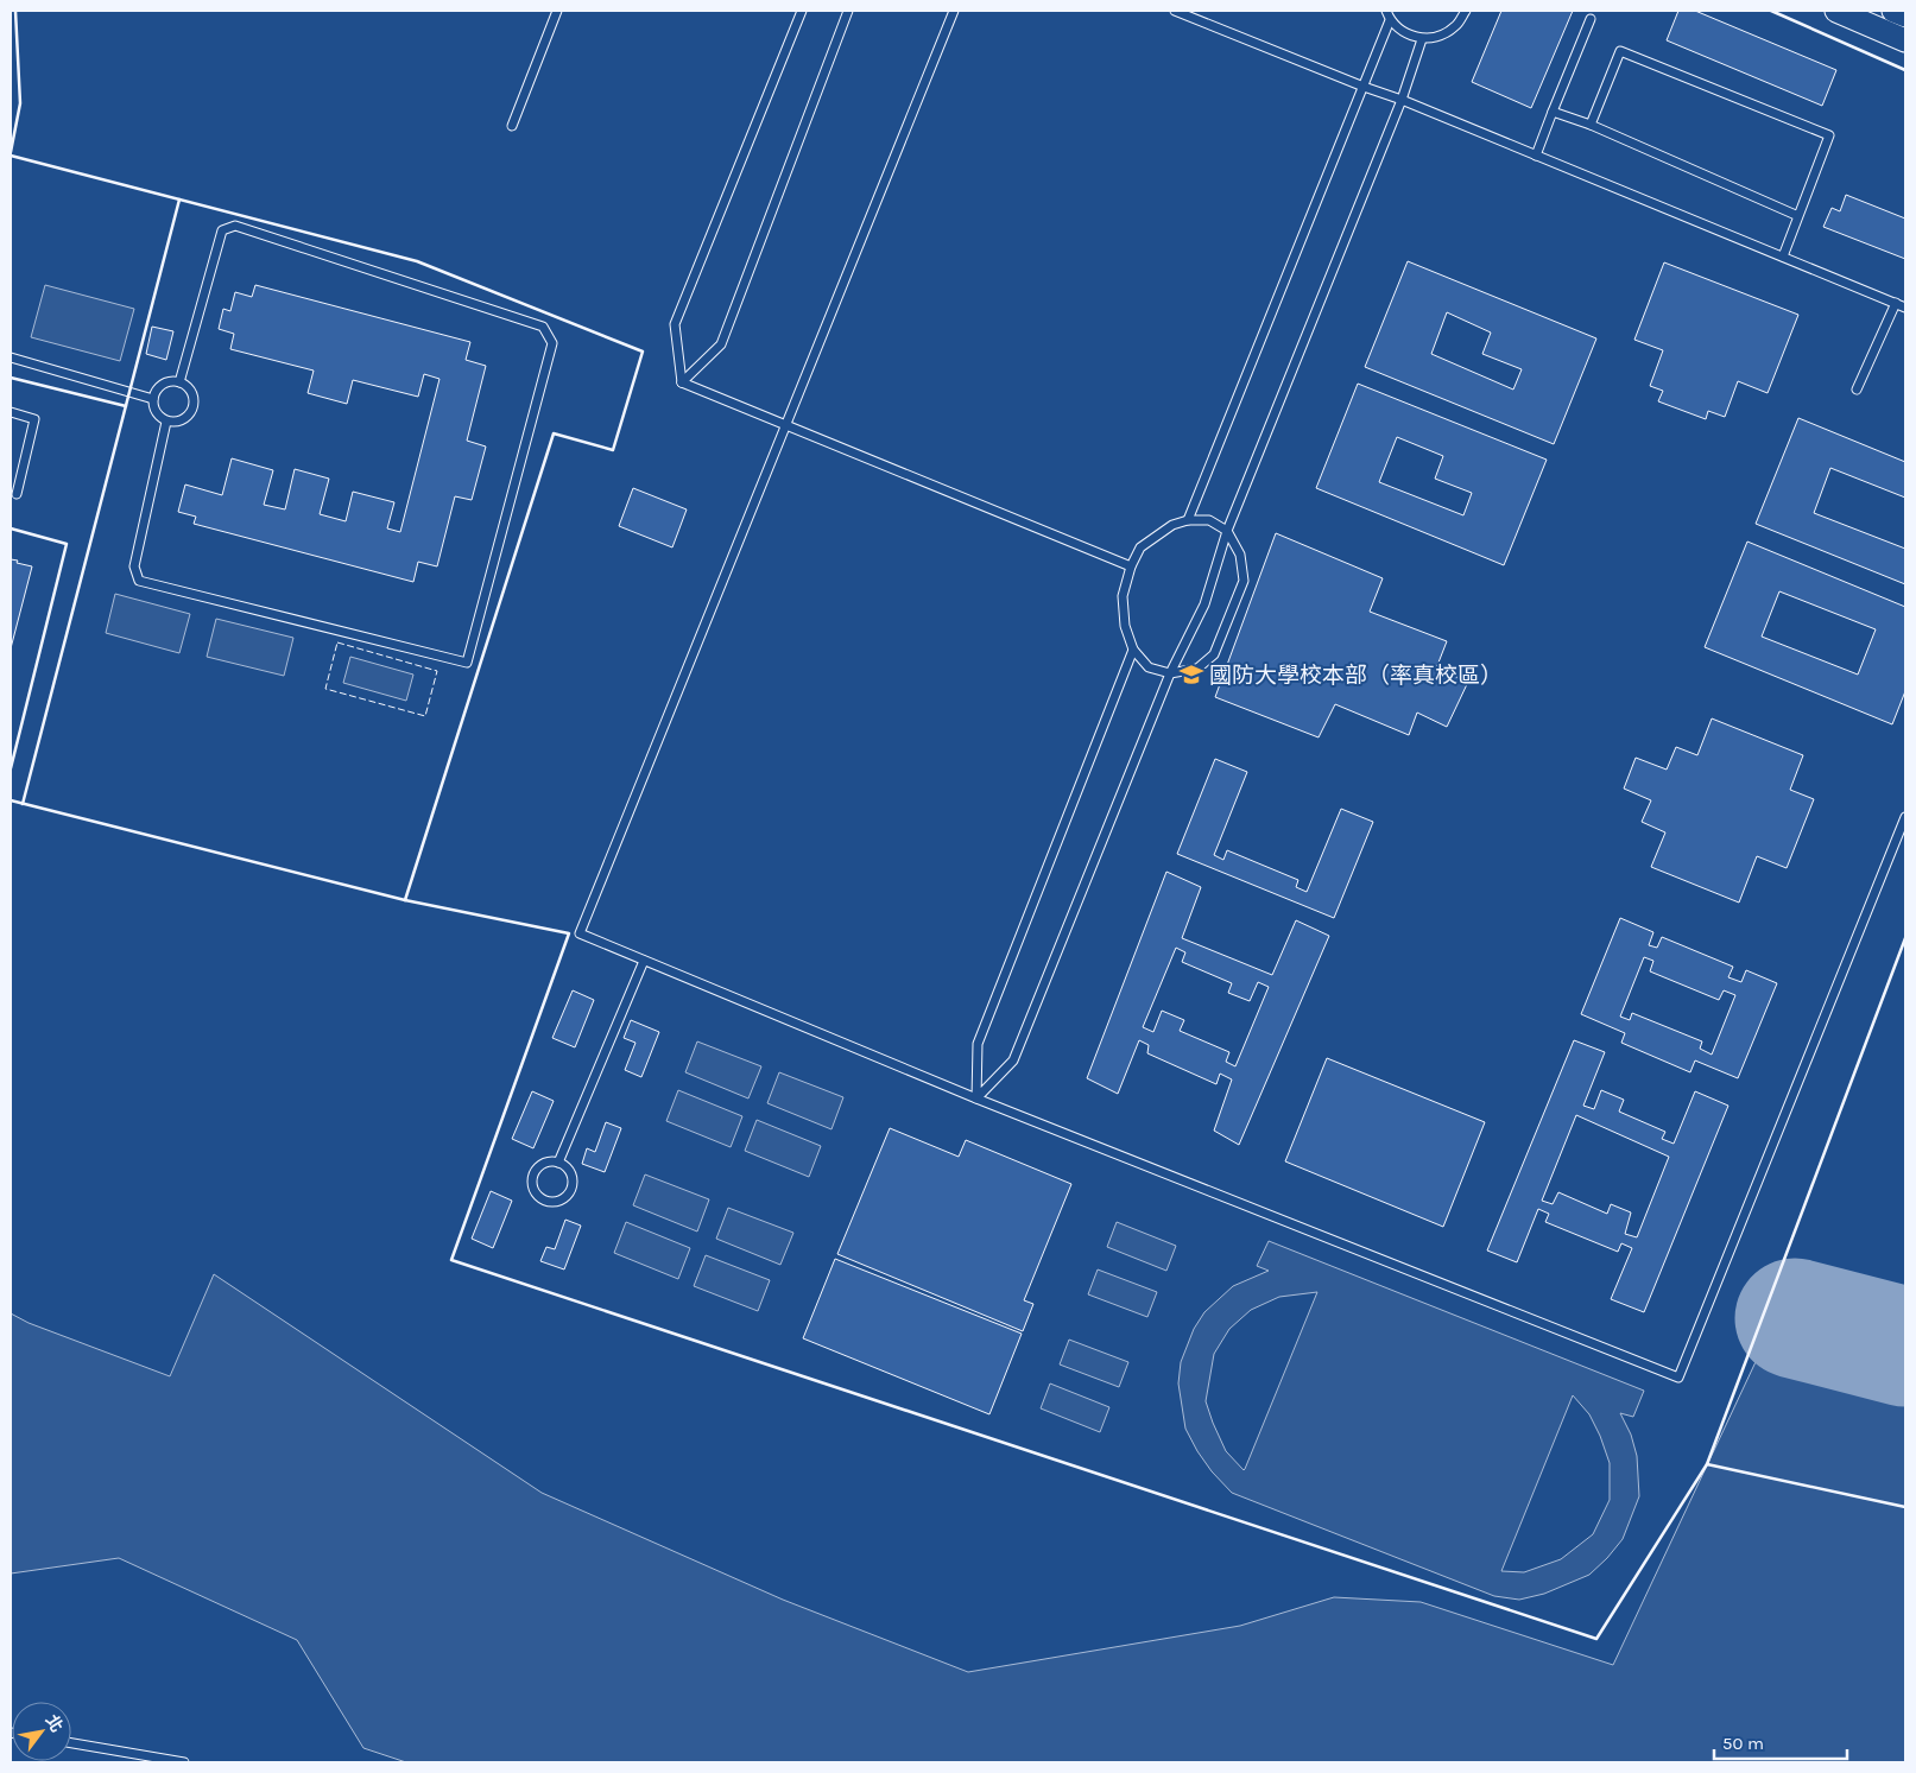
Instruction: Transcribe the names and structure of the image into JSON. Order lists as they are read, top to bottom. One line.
{"places":{"school or university":["國防大學校本部（率真校區）"]},"scale_bar":"50 m","north":"top right"}
